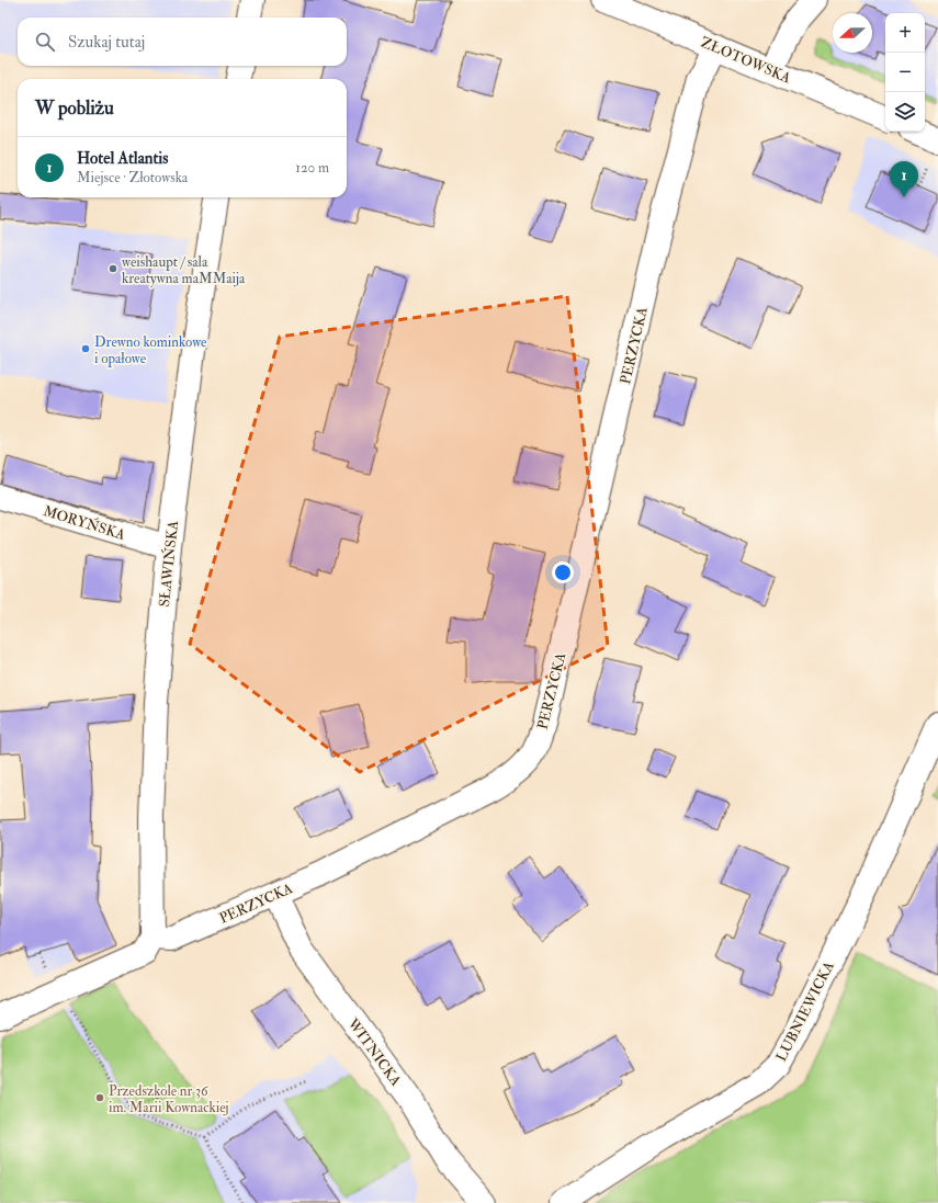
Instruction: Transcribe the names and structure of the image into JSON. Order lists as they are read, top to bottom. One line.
{"streets":{"street":["ZŁOTOWSKA","PERZYCKA","MORYŃSKA","SŁAWIŃSKA","LUBNIEWICKA","WITNICKA"]},"crossings":[["ZŁOTOWSKA","PERZYCKA"],["PERZYCKA","SŁAWIŃSKA"],["PERZYCKA","WITNICKA"],["MORYŃSKA","SŁAWIŃSKA"]],"places":["weishaupt / sala kreatywna maMMaija","Drewno kominkowe i opałowe","Przedszkole nr 36 im. Marii Kownackiej"],"north":"left","page":{"map_buttons":["+","−"],"search":"Szukaj tutaj","heading":"W pobliżu","list":[{"mark":"1","name":"Hotel Atlantis","note":"Miejsce · Złotowska","value":"120 m"}],"pins":"1"}}
